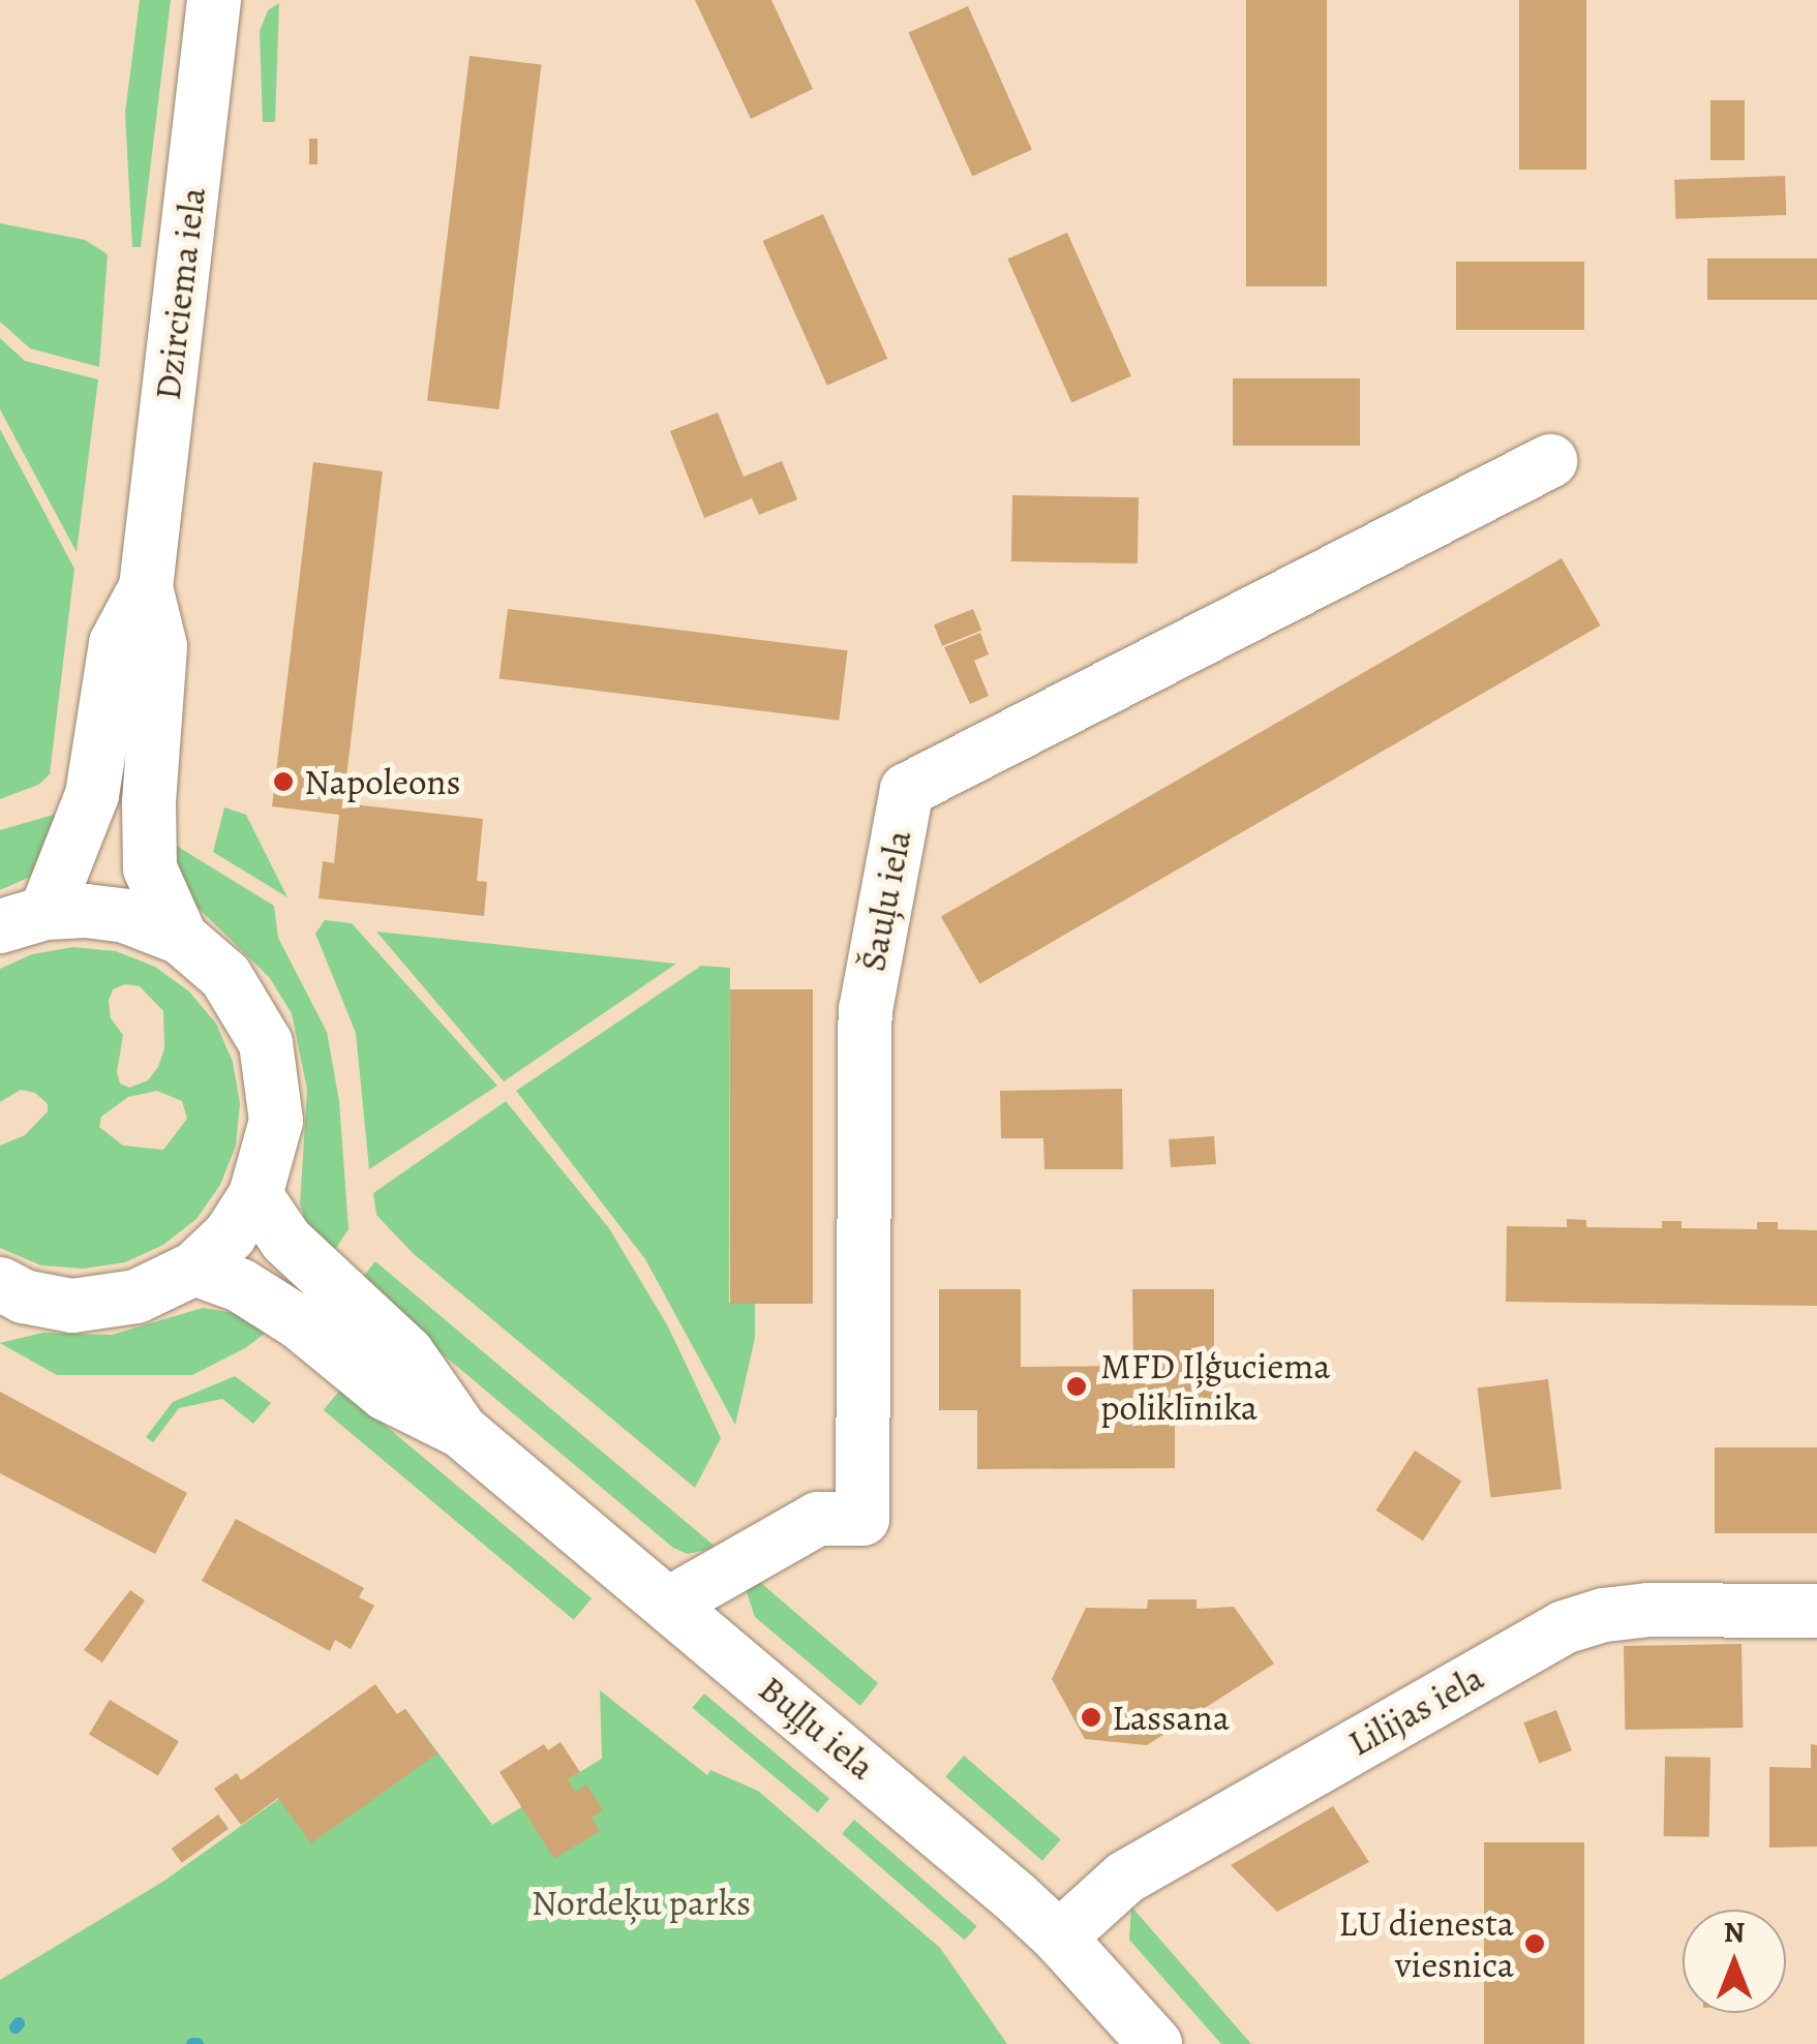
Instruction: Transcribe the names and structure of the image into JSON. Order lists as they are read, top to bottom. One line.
{"streets":{"street":["Dzirciema iela","Šauļu iela","Lilijas iela","Buļļu iela"]},"crossings":[["Šauļu iela","Buļļu iela"],["Lilijas iela","Buļļu iela"]],"parks":["Nordeķu parks"],"places":["Napoleons","MFD Iļģuciema poliklīnika","Lassana","LU dienesta viesnica"],"north":"top"}
